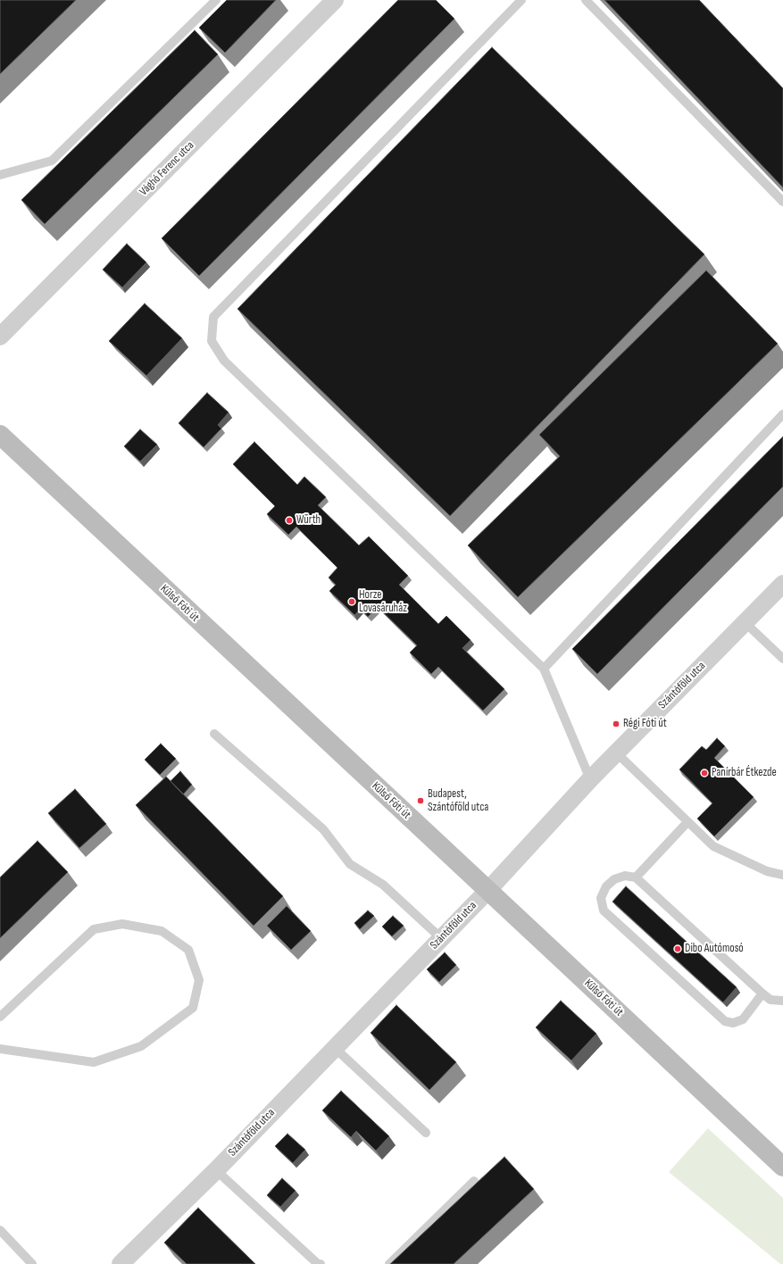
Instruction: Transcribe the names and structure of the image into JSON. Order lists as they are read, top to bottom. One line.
{"streets":{"main road":["Külső Fóti út"],"street":["Vághó Ferenc utca","Szántóföld utca"]},"crossings":[["Külső Fóti út","Szántóföld utca"]],"places":["Würth","Horze Lovasáruház","Régi Fóti út","Panírbár Étkezde","Budapest, Szántóföld utca","Dibo Autómosó"]}
